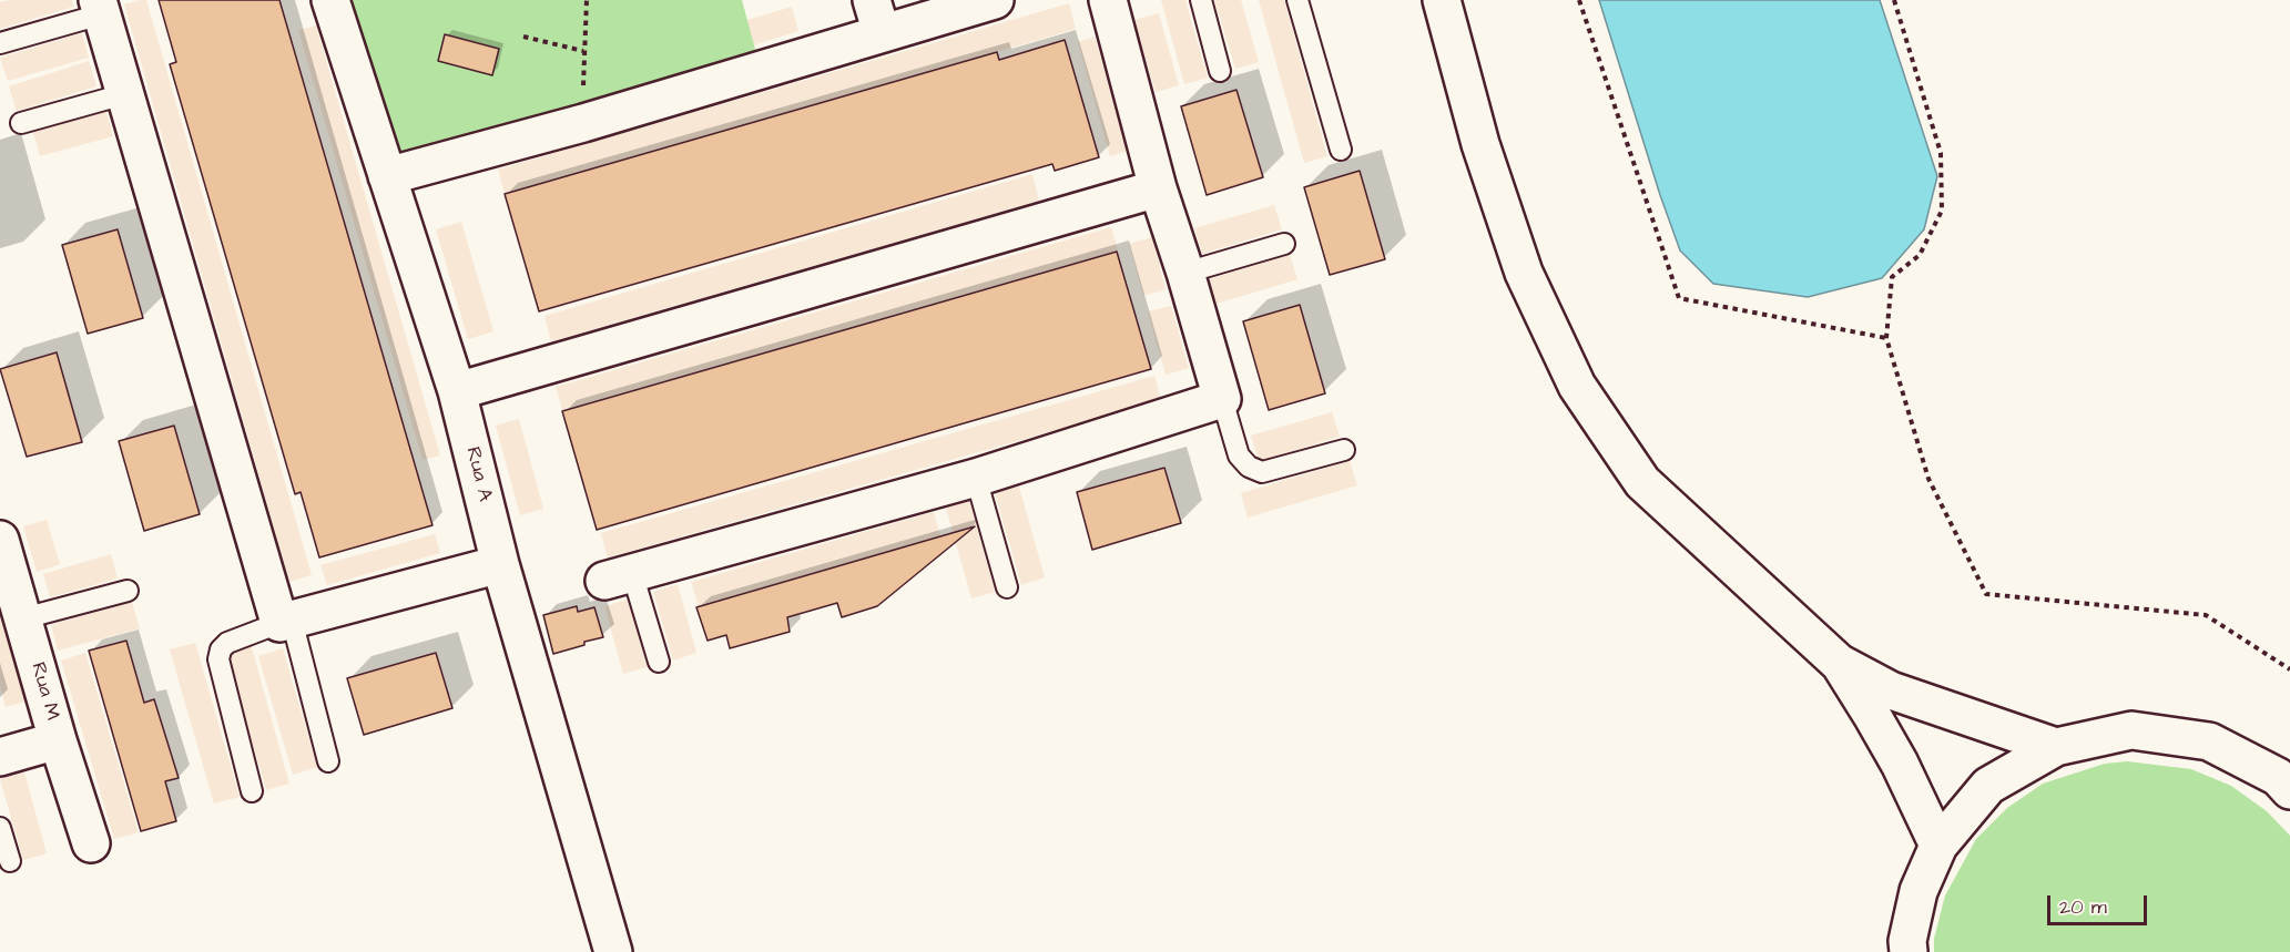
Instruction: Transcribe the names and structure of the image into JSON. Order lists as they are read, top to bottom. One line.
{"streets":{"street":["Rua A","Rua M"]},"scale_bar":"20 m"}
